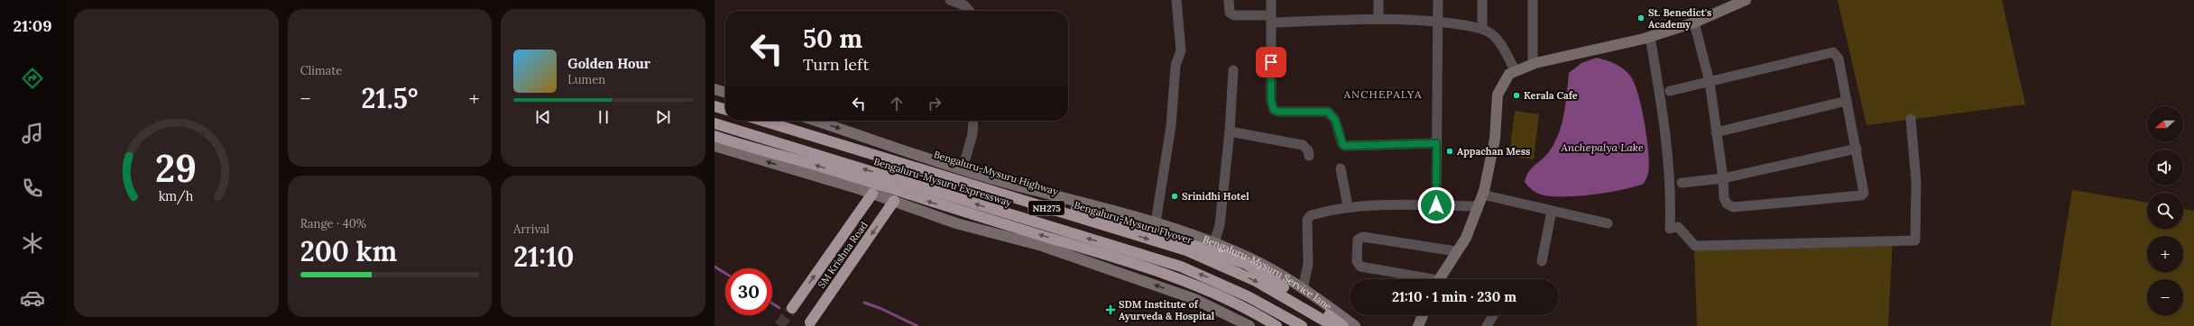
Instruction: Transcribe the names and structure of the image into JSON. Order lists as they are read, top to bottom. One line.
{"streets":{"highway":["Bengaluru-Mysuru Highway","Bengaluru-Mysuru Expressway","NH275","Bengaluru-Mysuru Flyover","SM Krishna Road"],"street":["Bengaluru-Mysuru Service lane"]},"districts":["ANCHEPALYA"],"water":["Anchepalya Lake"],"places":{"other":["St. Benedict's Academy","Kerala Cafe","Appachan Mess","Srinidhi Hotel"],"health":["SDM Institute of Ayurveda & Hospital"]},"north":"left","page":{"tabs":"21:09","tile":["Climate",["Range · 40%","200 km"],["Arrival","21:10"]],"turn":["50 m","Turn left"],"song":["Golden Hour","Lumen"],"heat":["−","21.5°","+"],"map_buttons":["+","−"],"limit":"30","trip":"21:10 · 1 min · 230 m","gauge":["29","km/h"]}}
